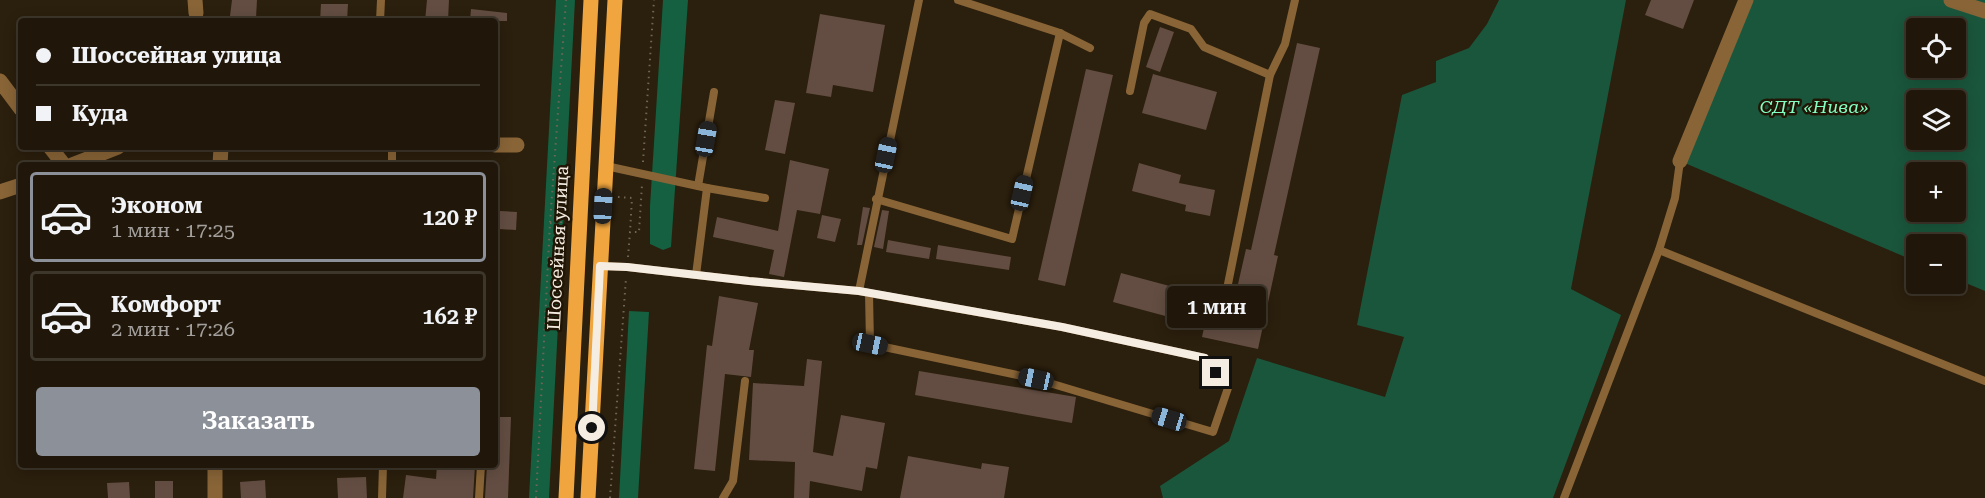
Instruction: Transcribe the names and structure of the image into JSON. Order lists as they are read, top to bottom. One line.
{"streets":{"main road":["Шоссейная улица"]},"parks":["СДТ «Нива»"],"page":{"map_buttons":["+","−"],"banner":["Шоссейная улица","Куда"],"list":[{"name":"Эконом","note":"1 мин · 17:25","value":"120 ₽"},{"name":"Комфорт","note":"2 мин · 17:26","value":"162 ₽"}],"bubble":"1 мин","buttons":"Заказать"}}
